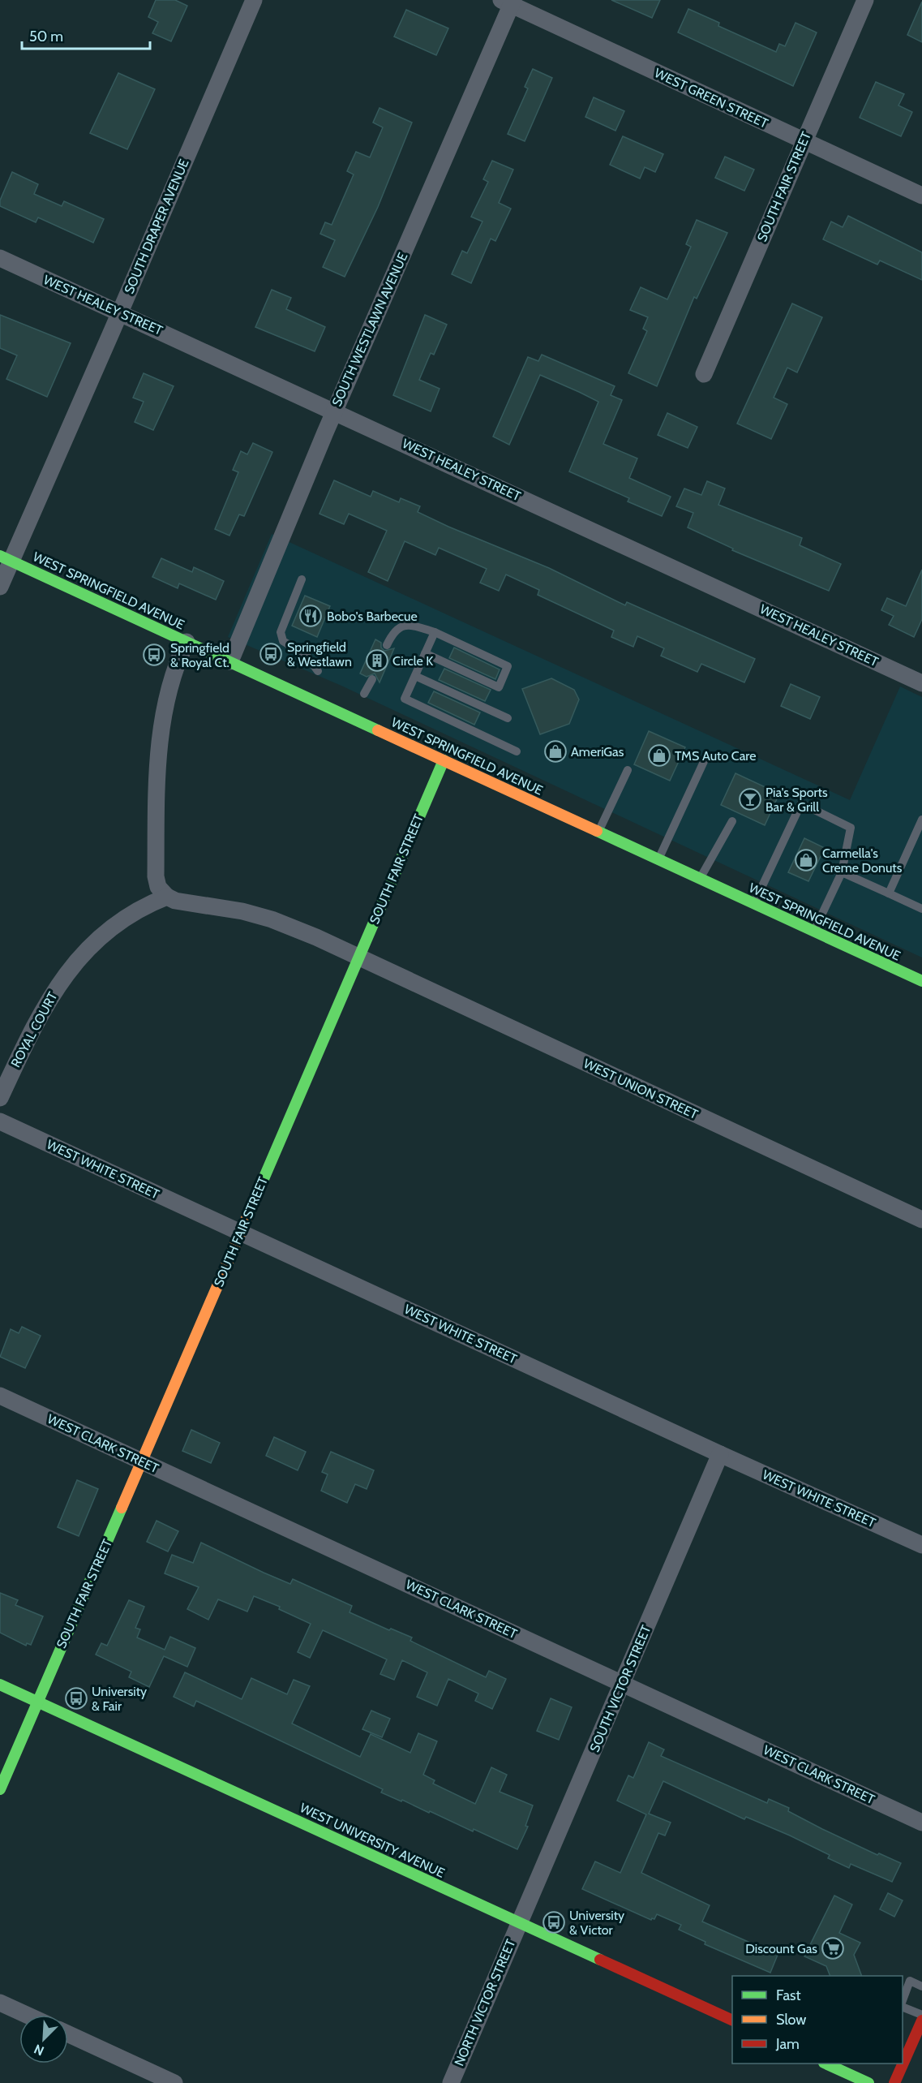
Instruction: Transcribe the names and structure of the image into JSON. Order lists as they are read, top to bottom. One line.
{"streets":{"main road":["SOUTH FAIR STREET","WEST SPRINGFIELD AVENUE","WEST UNIVERSITY AVENUE"],"street":["WEST GREEN STREET","SOUTH DRAPER AVENUE","WEST HEALEY STREET","SOUTH WESTLAWN AVENUE","ROYAL COURT","WEST UNION STREET","WEST WHITE STREET","WEST CLARK STREET","SOUTH VICTOR STREET","NORTH VICTOR STREET"]},"crossings":[["WEST GREEN STREET","SOUTH FAIR STREET"],["WEST GREEN STREET","SOUTH WESTLAWN AVENUE"],["SOUTH FAIR STREET","WEST SPRINGFIELD AVENUE"],["SOUTH FAIR STREET","WEST UNION STREET"],["SOUTH FAIR STREET","WEST WHITE STREET"],["SOUTH FAIR STREET","WEST CLARK STREET"],["SOUTH FAIR STREET","WEST UNIVERSITY AVENUE"],["SOUTH DRAPER AVENUE","WEST HEALEY STREET"],["SOUTH DRAPER AVENUE","WEST SPRINGFIELD AVENUE"],["WEST HEALEY STREET","SOUTH WESTLAWN AVENUE"],["SOUTH WESTLAWN AVENUE","WEST SPRINGFIELD AVENUE"],["WEST WHITE STREET","SOUTH VICTOR STREET"],["WEST CLARK STREET","SOUTH VICTOR STREET"],["SOUTH VICTOR STREET","WEST UNIVERSITY AVENUE"],["SOUTH VICTOR STREET","NORTH VICTOR STREET"],["WEST UNIVERSITY AVENUE","NORTH VICTOR STREET"]],"places":{"restaurant":["Bobo's Barbecue"],"bus stop":["Springfield & Westlawn","Springfield & Royal Ct.","University & Fair","University & Victor"],"building":["Circle K"],"shop":["AmeriGas","TMS Auto Care","Carmella's Creme Donuts"],"bar":["Pia's Sports Bar & Grill"],"supermarket":["Discount Gas"]},"legend":["Fast","Slow","Jam"],"scale_bar":"50 m","north":"bottom left"}
